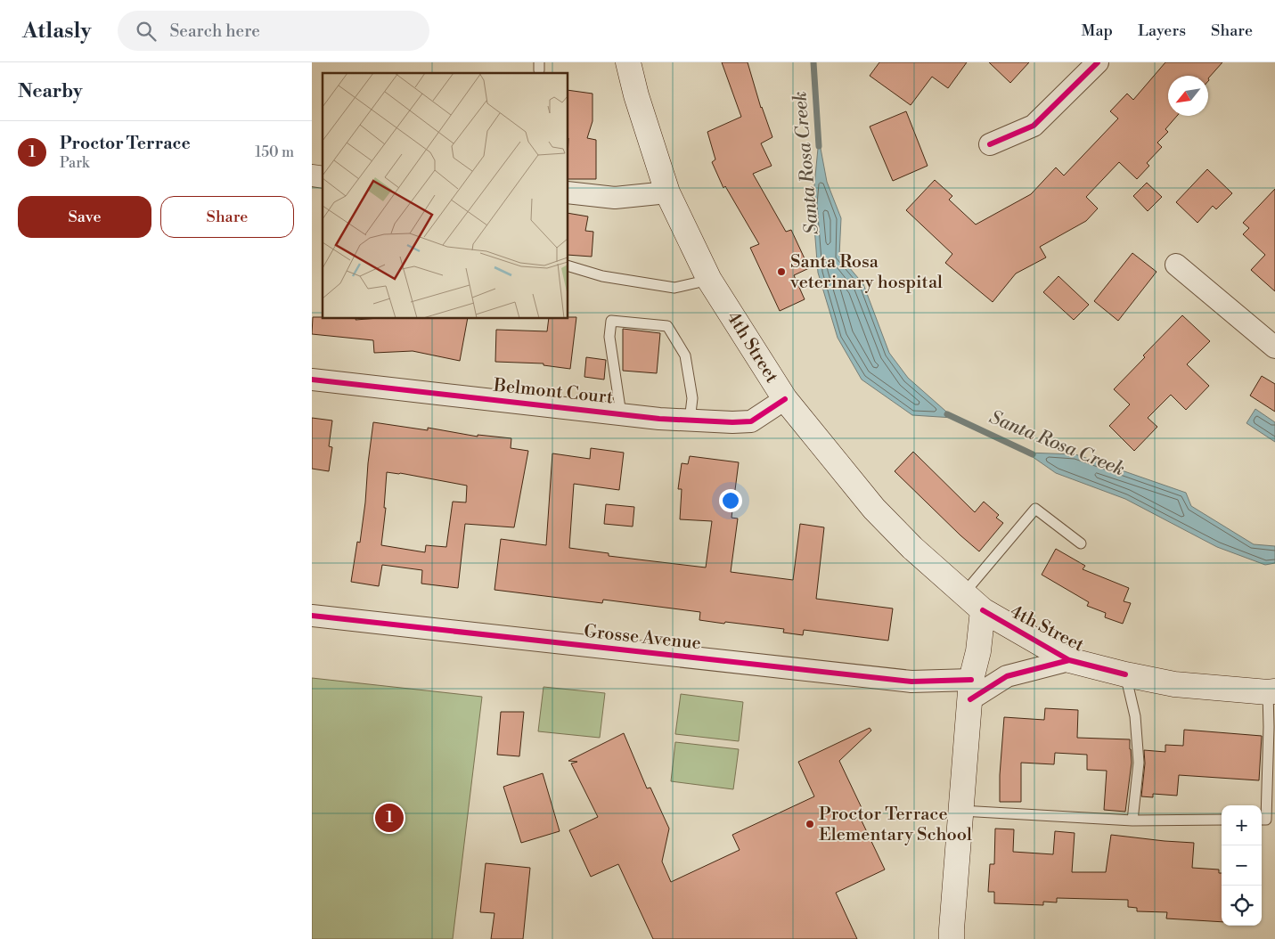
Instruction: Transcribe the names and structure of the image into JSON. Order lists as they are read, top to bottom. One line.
{"streets":{"main road":["4th Street"],"street":["Belmont Court","Grosse Avenue"]},"crossings":[["4th Street","Belmont Court"]],"water":["Santa Rosa Creek"],"places":["Santa Rosa veterinary hospital","Proctor Terrace Elementary School"],"north":"bottom left","page":{"header":"Atlasly","search":"Search here","nav":["Map","Layers","Share"],"heading":"Nearby","list":[{"mark":"1","name":"Proctor Terrace","note":"Park","value":"150 m"}],"buttons":["Save","Share"],"pins":"1","map_buttons":["+","−"]}}
